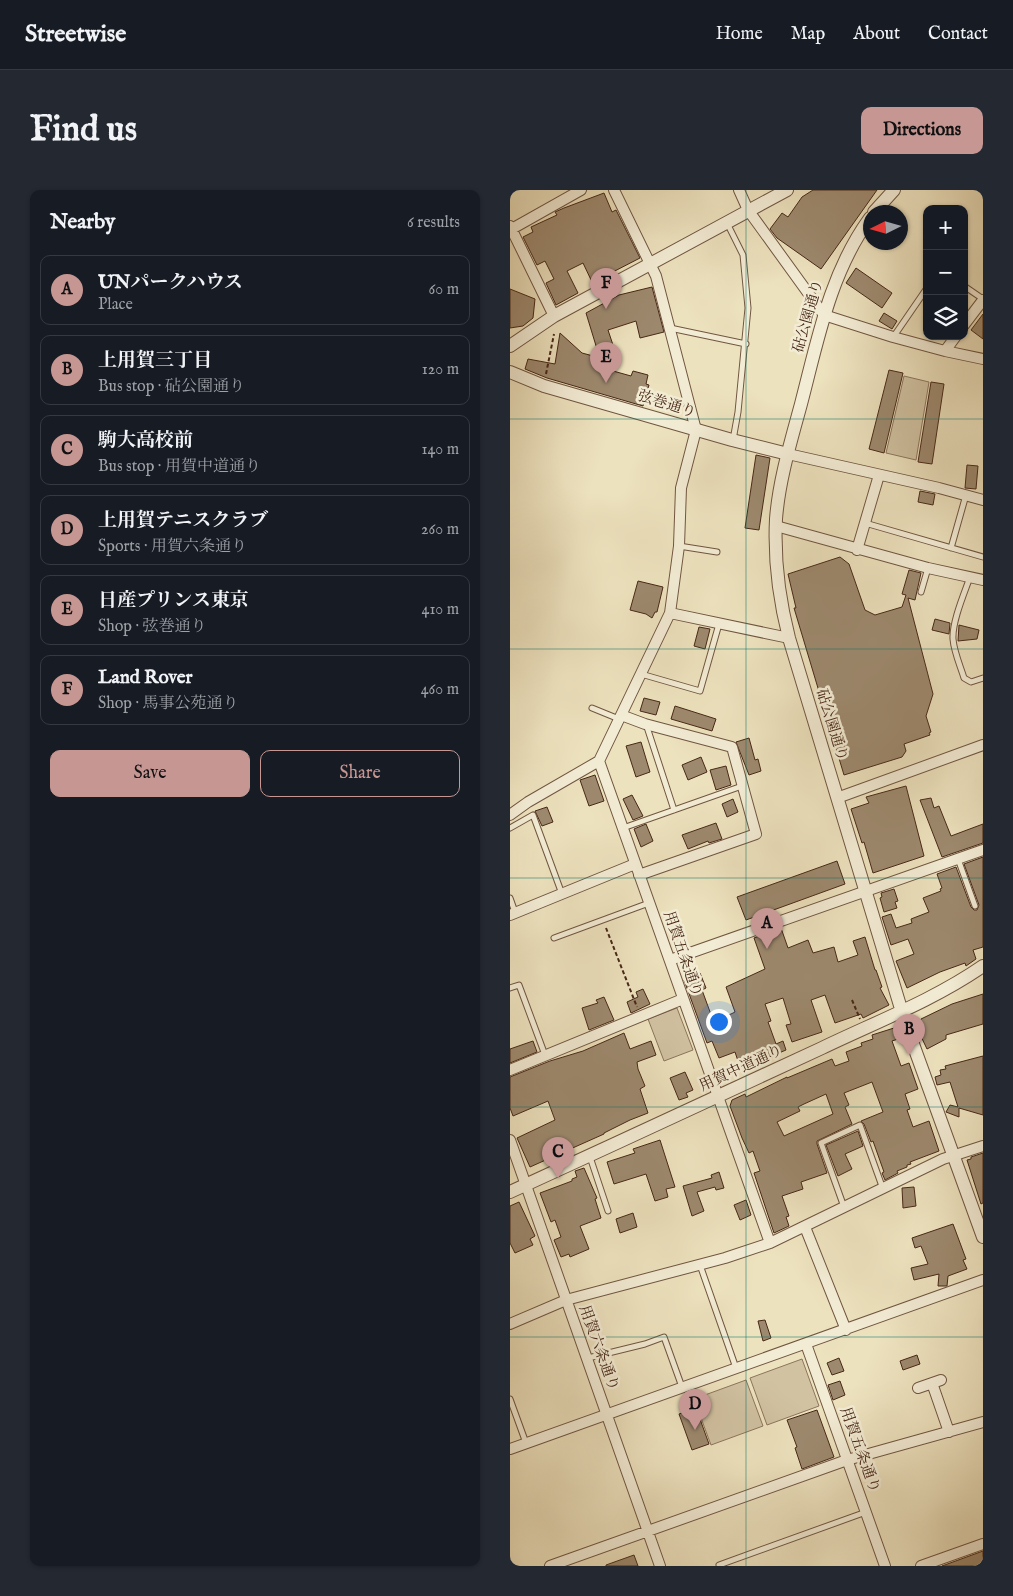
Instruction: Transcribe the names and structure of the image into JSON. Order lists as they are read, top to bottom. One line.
{"streets":{"street":["砧公園通り","弦巻通り","用賀五条通り","用賀中道通り","用賀六条通り"]},"crossings":[["砧公園通り","弦巻通り"],["砧公園通り","用賀中道通り"],["用賀五条通り","用賀中道通り"],["用賀中道通り","用賀六条通り"]],"north":"left","page":{"header":"Streetwise","nav":["Home","Map","About","Contact"],"buttons":["Directions",["Save","Share"]],"title":"Find us","heading":["Nearby","6 results"],"map_buttons":["+","−"],"list":[{"mark":"A","name":"UNパークハウス","note":"Place","value":"60 m"},{"mark":"B","name":"上用賀三丁目","note":"Bus stop · 砧公園通り","value":"120 m"},{"mark":"C","name":"駒大高校前","note":"Bus stop · 用賀中道通り","value":"140 m"},{"mark":"D","name":"上用賀テニスクラブ","note":"Sports · 用賀六条通り","value":"260 m"},{"mark":"E","name":"日産プリンス東京","note":"Shop · 弦巻通り","value":"410 m"},{"mark":"F","name":"Land Rover","note":"Shop · 馬事公苑通り","value":"460 m"}],"pins":["F","E","A","B","C","D"]}}
